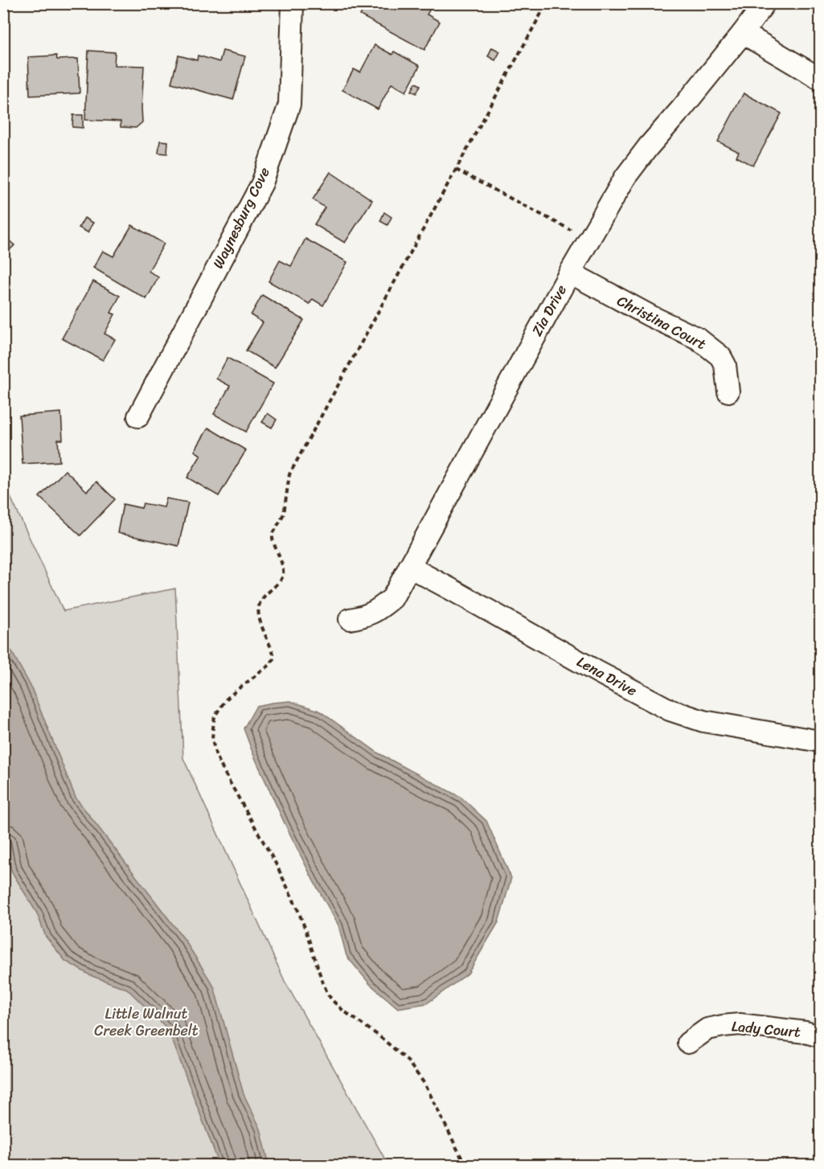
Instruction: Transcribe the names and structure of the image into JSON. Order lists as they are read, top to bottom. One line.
{"streets":{"street":["Waynesburg Cove","Zia Drive","Christina Court","Lena Drive","Lady Court"]},"crossings":[["Zia Drive","Christina Court"],["Zia Drive","Lena Drive"]],"parks":["Little Walnut Creek Greenbelt"]}
